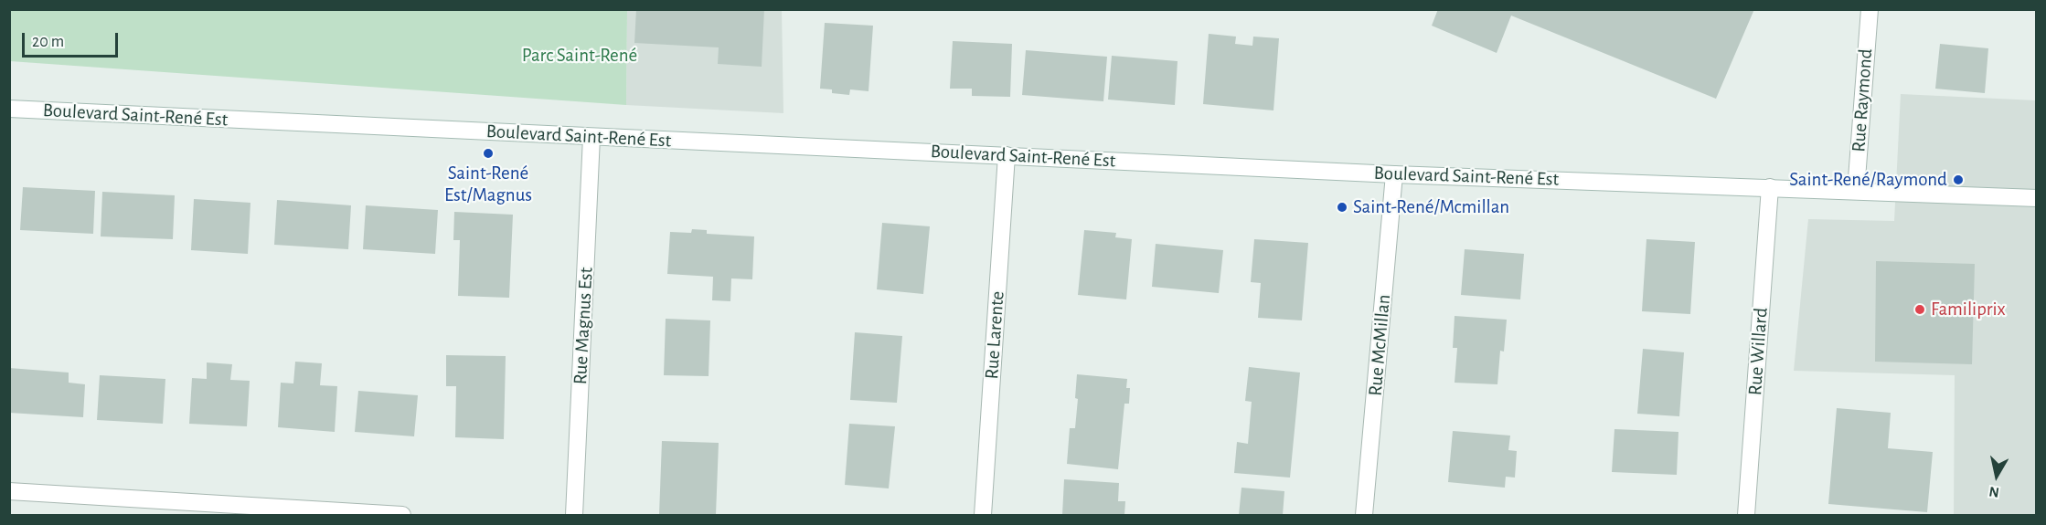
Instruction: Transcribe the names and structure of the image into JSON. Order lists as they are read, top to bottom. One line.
{"streets":{"street":["Rue Raymond","Boulevard Saint-René Est","Rue Magnus Est","Rue Larente","Rue McMillan","Rue Willard"]},"crossings":[["Rue Raymond","Boulevard Saint-René Est"],["Boulevard Saint-René Est","Rue Magnus Est"],["Boulevard Saint-René Est","Rue Larente"],["Boulevard Saint-René Est","Rue McMillan"],["Boulevard Saint-René Est","Rue Willard"]],"parks":["Parc Saint-René"],"places":["Saint-René Est/Magnus","Saint-René/Raymond","Saint-René/Mcmillan","Familiprix"],"scale_bar":"20 m","north":"bottom"}
